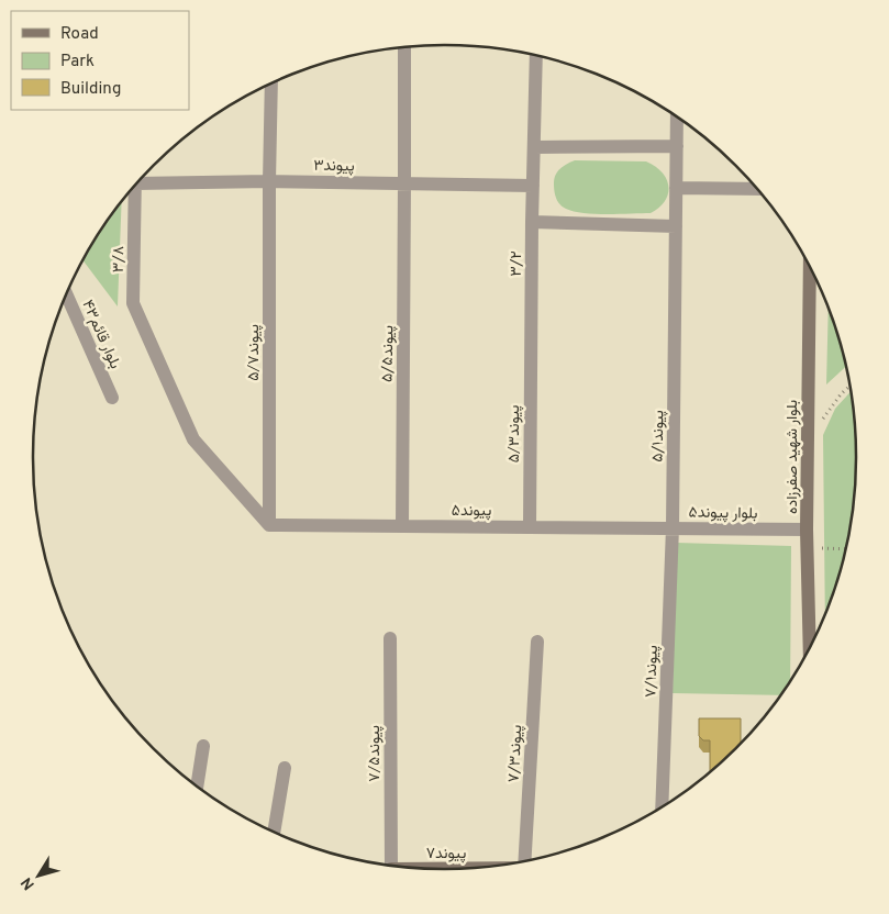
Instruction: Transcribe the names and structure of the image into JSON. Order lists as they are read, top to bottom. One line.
{"streets":{"street":["پیوند۳","۳/۸","۳/۲","بلوار قائم۴۳","پیوند۵/۷","پیوند۵/۵","پیوند۵/۳","پیوند۵/۱","بلوار شهید صفرزاده","پیوند۵","بلوار پیوند۵","پیوند۷/۱","پیوند۷/۵","پیوند۷/۳"]},"crossings":[["پیوند۳","۳/۲"],["پیوند۳","پیوند۵/۷"],["پیوند۳","پیوند۵/۵"],["۳/۸","پیوند۵/۷"],["۳/۸","پیوند۵"],["۳/۲","پیوند۵/۳"],["پیوند۵/۷","پیوند۵"],["پیوند۵/۵","پیوند۵"],["پیوند۵/۳","پیوند۵"],["پیوند۵/۱","پیوند۵"],["پیوند۵/۱","بلوار پیوند۵"],["پیوند۵/۱","پیوند۷/۱"],["بلوار شهید صفرزاده","بلوار پیوند۵"],["پیوند۵","بلوار پیوند۵"],["پیوند۵","پیوند۷/۱"],["بلوار پیوند۵","پیوند۷/۱"]],"legend":["Road","Park","Building"],"north":"bottom left"}
